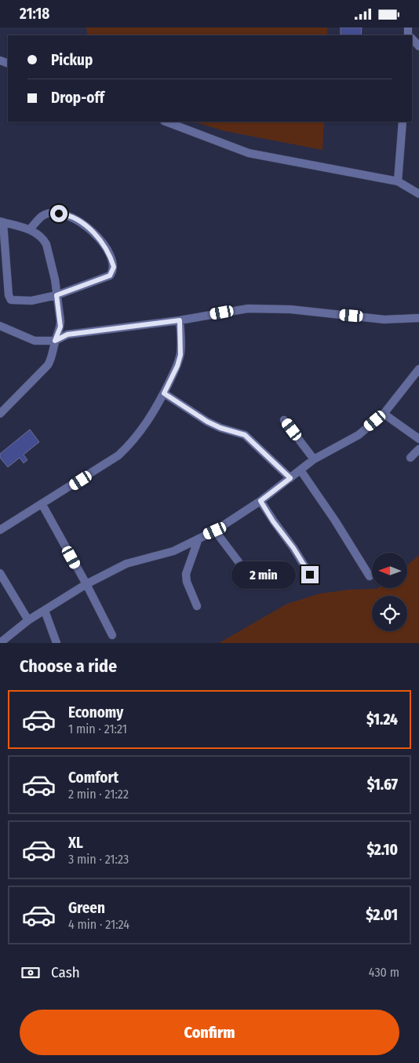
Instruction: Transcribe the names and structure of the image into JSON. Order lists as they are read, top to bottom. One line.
{"north":"left","page":{"status":"21:18","banner":["Pickup","Drop-off"],"bubble":"2 min","heading":"Choose a ride","list":[{"name":"Economy","note":"1 min · 21:21","value":"$1.24"},{"name":"Comfort","note":"2 min · 21:22","value":"$1.67"},{"name":"XL","note":"3 min · 21:23","value":"$2.10"},{"name":"Green","note":"4 min · 21:24","value":"$2.01"}],"pay":["Cash","430 m"],"buttons":"Confirm"}}
